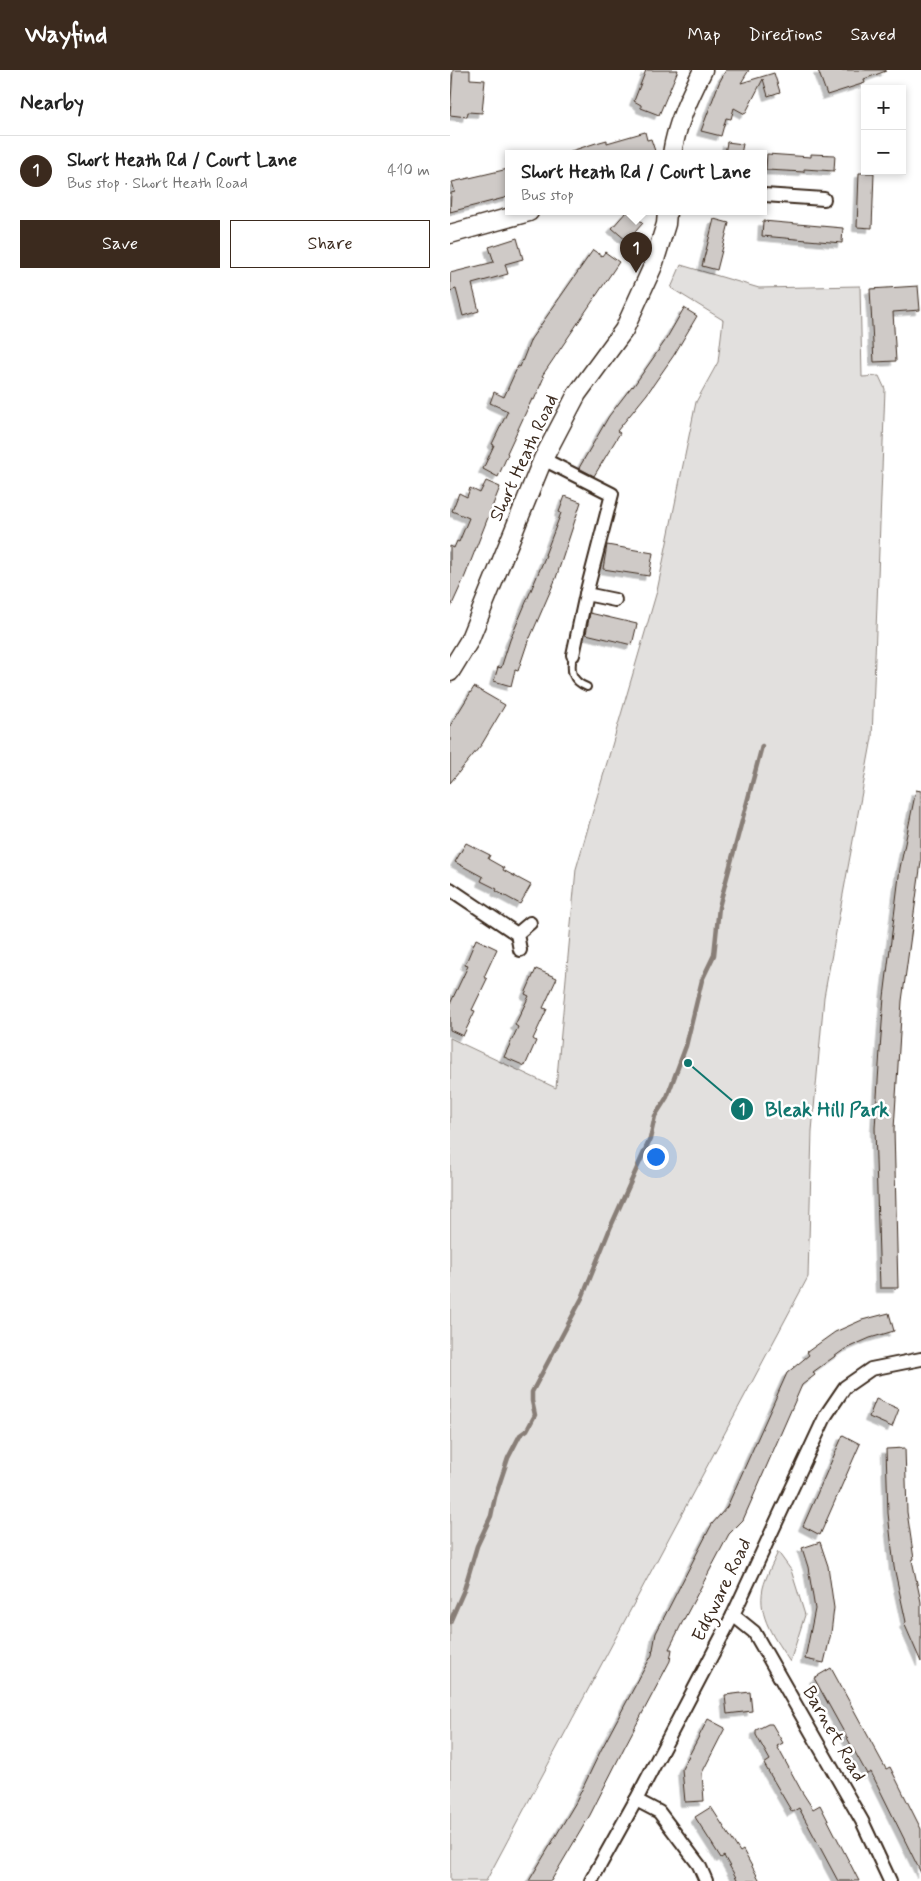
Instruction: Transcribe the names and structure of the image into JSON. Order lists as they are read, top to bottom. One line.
{"streets":{"street":["Short Heath Road","Edgware Road","Barnet Road"]},"crossings":[["Edgware Road","Barnet Road"]],"places":["Bleak Hill Park"],"page":{"header":"Wayfind","nav":["Map","Directions","Saved"],"heading":"Nearby","map_buttons":["+","−"],"list":[{"mark":"1","name":"Short Heath Rd / Court Lane","note":"Bus stop · Short Heath Road","value":"410 m"}],"popup":["Short Heath Rd / Court Lane","Bus stop"],"buttons":["Save","Share"],"pins":"1"}}
